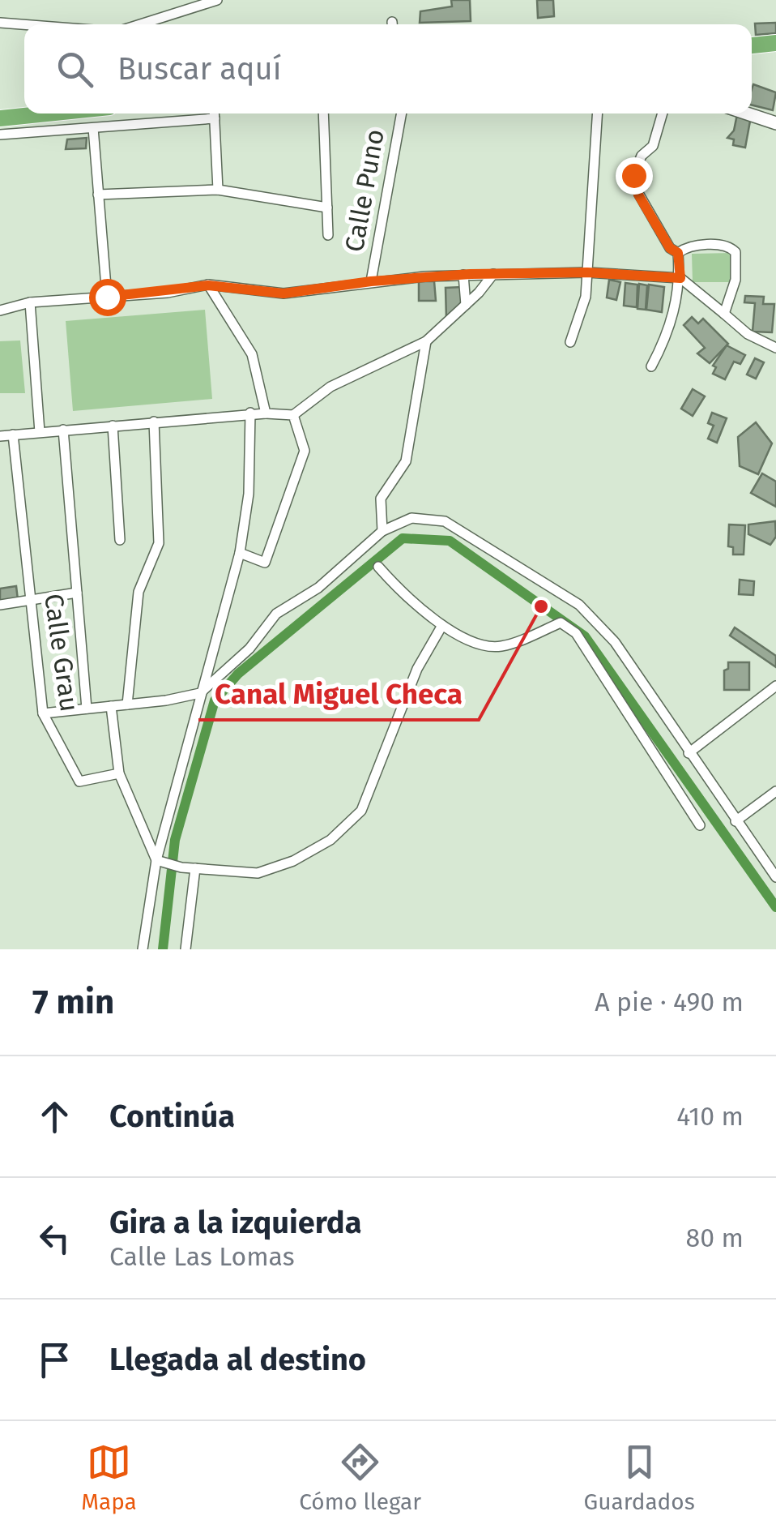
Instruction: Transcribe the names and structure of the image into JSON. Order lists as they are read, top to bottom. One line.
{"streets":{"street":["Calle Puno","Calle Grau"]},"places":["Canal Miguel Checa"],"page":{"search":"Buscar aquí","heading":["7 min","A pie · 490 m"],"list":[["Continúa","410 m"],["Gira a la izquierda","Calle Las Lomas","80 m"],"Llegada al destino"],"nav":["Mapa","Cómo llegar","Guardados"]}}
